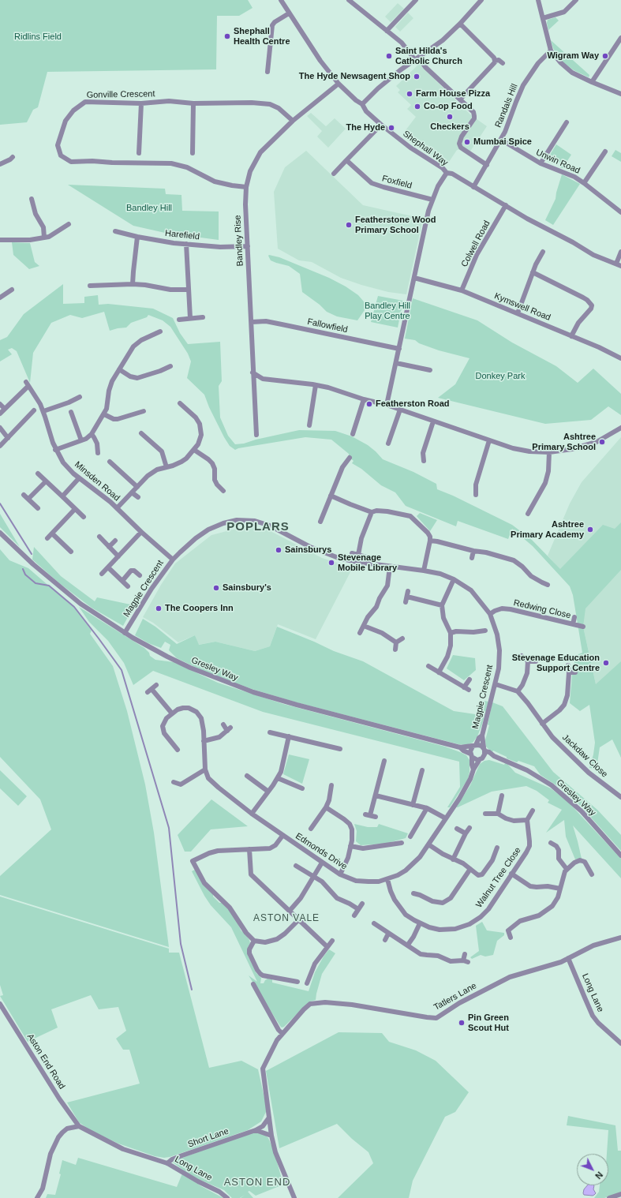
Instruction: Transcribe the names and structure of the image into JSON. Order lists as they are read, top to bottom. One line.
{"streets":{"street":["Gonville Crescent","Randals Hill","Shephall Way","Unwin Road","Foxfield","Harefield","Bandley Rise","Colwell Road","Kymswell Road","Fallowfield","Minsden Road","Magpie Crescent","Redwing Close","Gresley Way","Jackdaw Close","Edmonds Drive","Walnut Tree Close","Long Lane","Tatlers Lane","Aston End Road","Short Lane"]},"crossings":[["Gonville Crescent","Bandley Rise"],["Randals Hill","Shephall Way"],["Randals Hill","Unwin Road"],["Shephall Way","Bandley Rise"],["Shephall Way","Colwell Road"],["Harefield","Bandley Rise"],["Bandley Rise","Fallowfield"],["Colwell Road","Kymswell Road"],["Minsden Road","Magpie Crescent"],["Magpie Crescent","Redwing Close"],["Magpie Crescent","Gresley Way"],["Magpie Crescent","Edmonds Drive"],["Gresley Way","Edmonds Drive"],["Edmonds Drive","Walnut Tree Close"],["Long Lane","Tatlers Lane"],["Long Lane","Aston End Road"],["Long Lane","Short Lane"],["Tatlers Lane","Short Lane"]],"districts":["POPLARS","ASTON VALE","ASTON END"],"parks":["Ridlins Field","Bandley Hill","Bandley Hill Play Centre","Donkey Park"],"places":["Shephall Health Centre","Saint Hilda's Catholic Church","Wigram Way","The Hyde Newsagent Shop","Farm House Pizza","Co-op Food","Checkers","The Hyde","Mumbai Spice","Featherstone Wood Primary School","Featherston Road","Ashtree Primary School","Ashtree Primary Academy","Sainsburys","Stevenage Mobile Library","Sainsbury's","The Coopers Inn","Stevenage Education Support Centre","Pin Green Scout Hut"],"north":"bottom right"}
